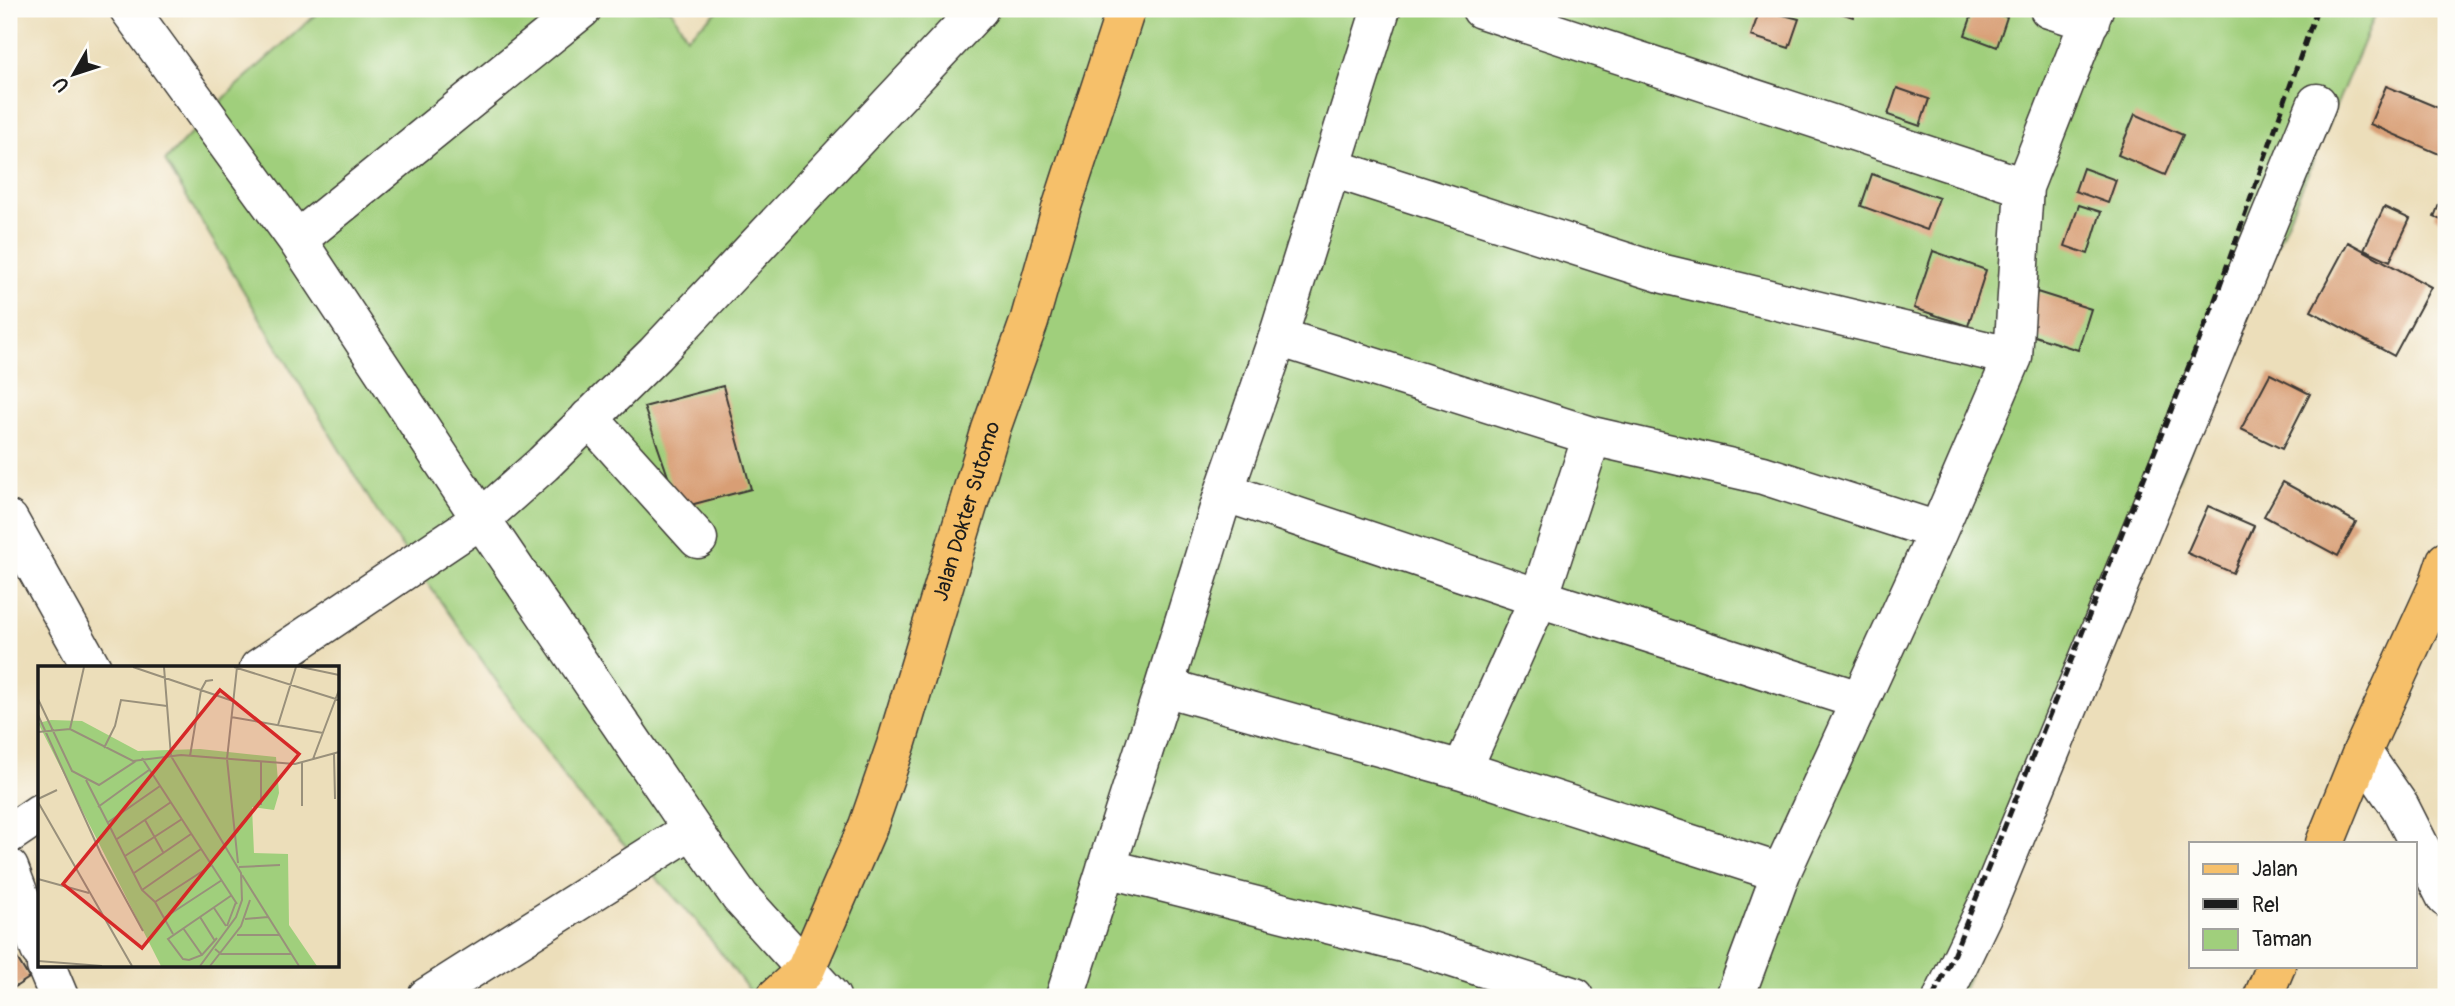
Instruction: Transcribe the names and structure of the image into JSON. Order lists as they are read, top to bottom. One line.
{"streets":{"main road":["Jalan Dokter Sutomo"]},"legend":["Jalan","Rel","Taman"],"north":"bottom left"}
